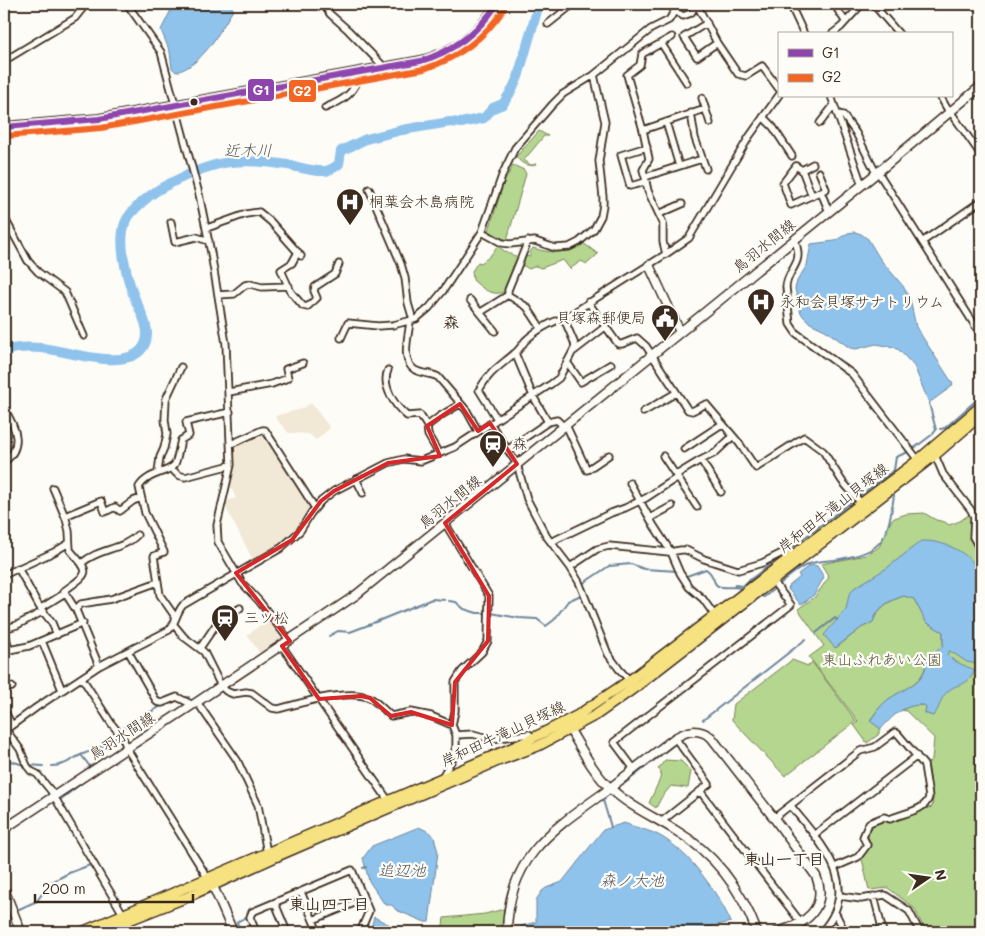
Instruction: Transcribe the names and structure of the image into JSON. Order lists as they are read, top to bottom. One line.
{"streets":{"main road":["岸和田牛滝山貝塚線"],"street":["鳥羽水間線"]},"districts":["森","東山一丁目","東山四丁目"],"water":["近木川","追辺池","森ノ大池"],"parks":["東山ふれあい公園"],"places":{"hospital":["桐葉会木島病院","永和会貝塚サナトリウム"],"public building":["貝塚森郵便局"],"station":["森","三ツ松"]},"lines":["transit line G1","transit line G2"],"legend":["G1","G2"],"scale_bar":"200 m","north":"right"}
